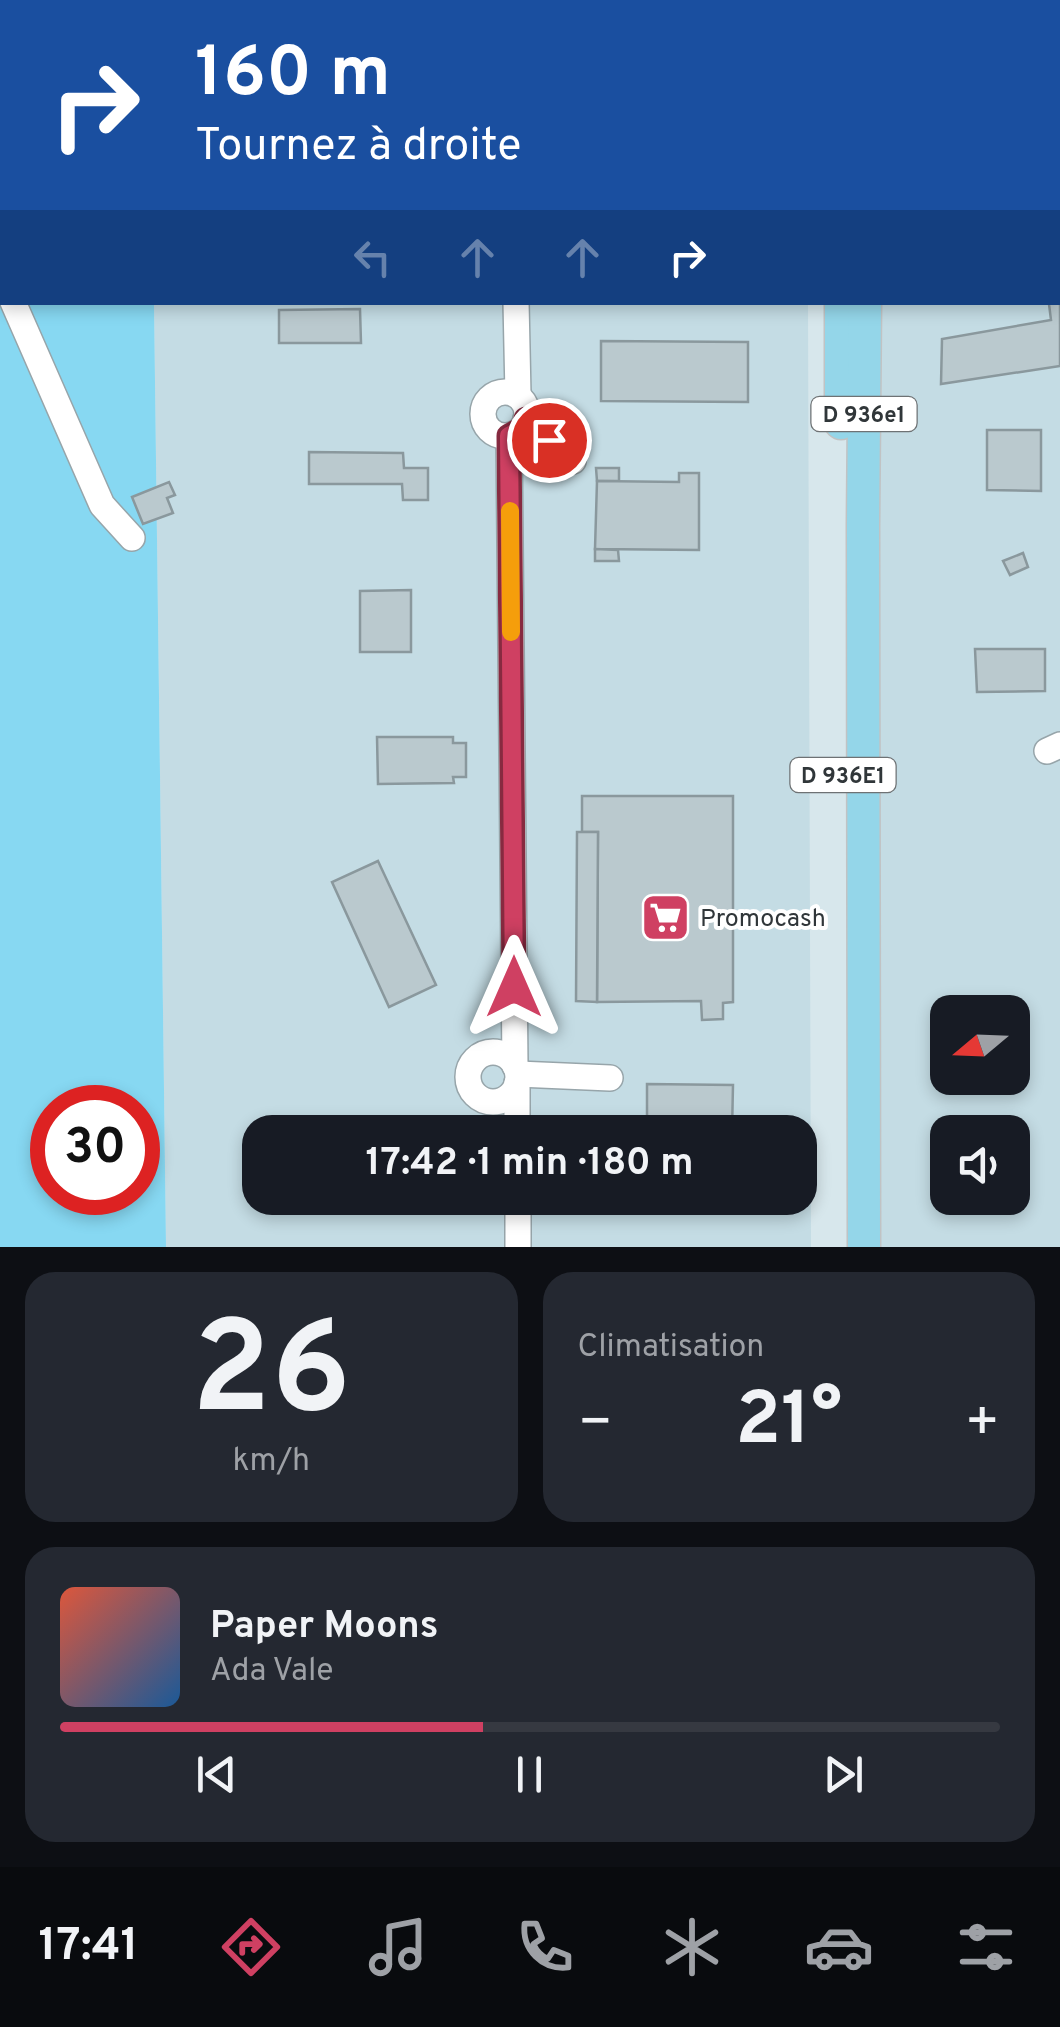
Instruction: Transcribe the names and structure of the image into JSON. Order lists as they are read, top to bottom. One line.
{"streets":{"main road":["D 936e1","D 936E1"]},"crossings":[["D 936e1","D 936E1"]],"places":{"supermarket":["Promocash"]},"north":"left","page":{"turn":["160 m","Tournez à droite"],"limit":"30","trip":"17:42 · 1 min · 180 m","tile":[["26","km/h"],"Climatisation"],"heat":["−","21°","+"],"song":["Paper Moons","Ada Vale"],"tabs":"17:41"}}
